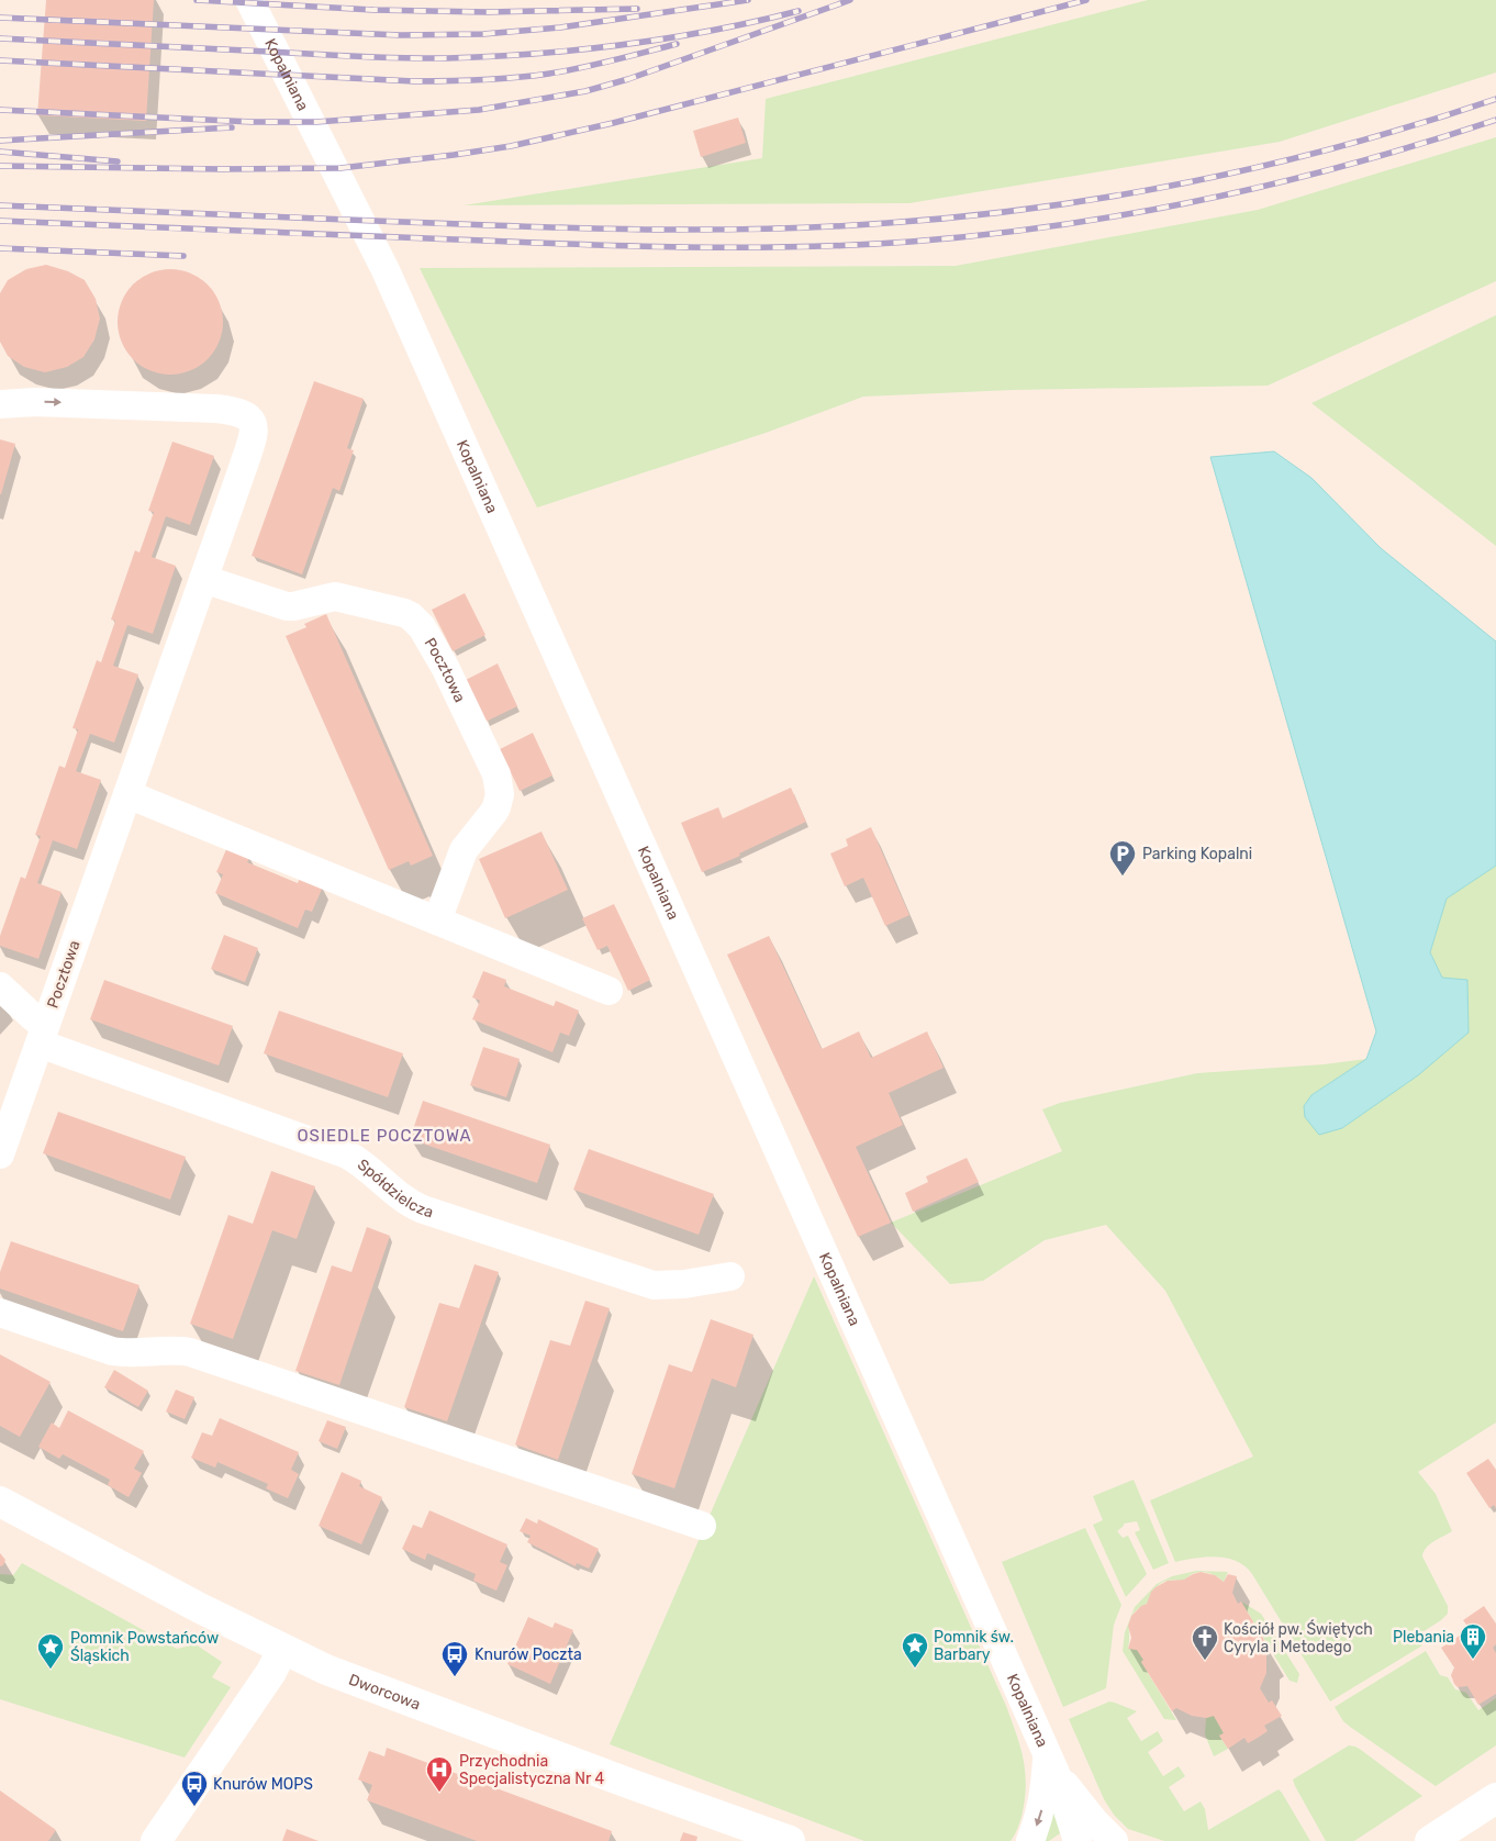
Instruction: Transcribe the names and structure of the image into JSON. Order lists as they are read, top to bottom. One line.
{"streets":{"main road":["Dworcowa"],"street":["Kopalniana","Pocztowa","Spółdzielcza"]},"crossings":[["Pocztowa","Spółdzielcza"]],"districts":["OSIEDLE POCZTOWA"],"places":{"parking":["Parking Kopalni"],"building":["Plebania"],"church":["Kościół pw. Świętych Cyryla i Metodego"],"place":["Pomnik św. Barbary","Pomnik Powstańców Śląskich"],"bus stop":["Knurów Poczta","Knurów MOPS"],"hospital":["Przychodnia Specjalistyczna Nr 4"]}}
